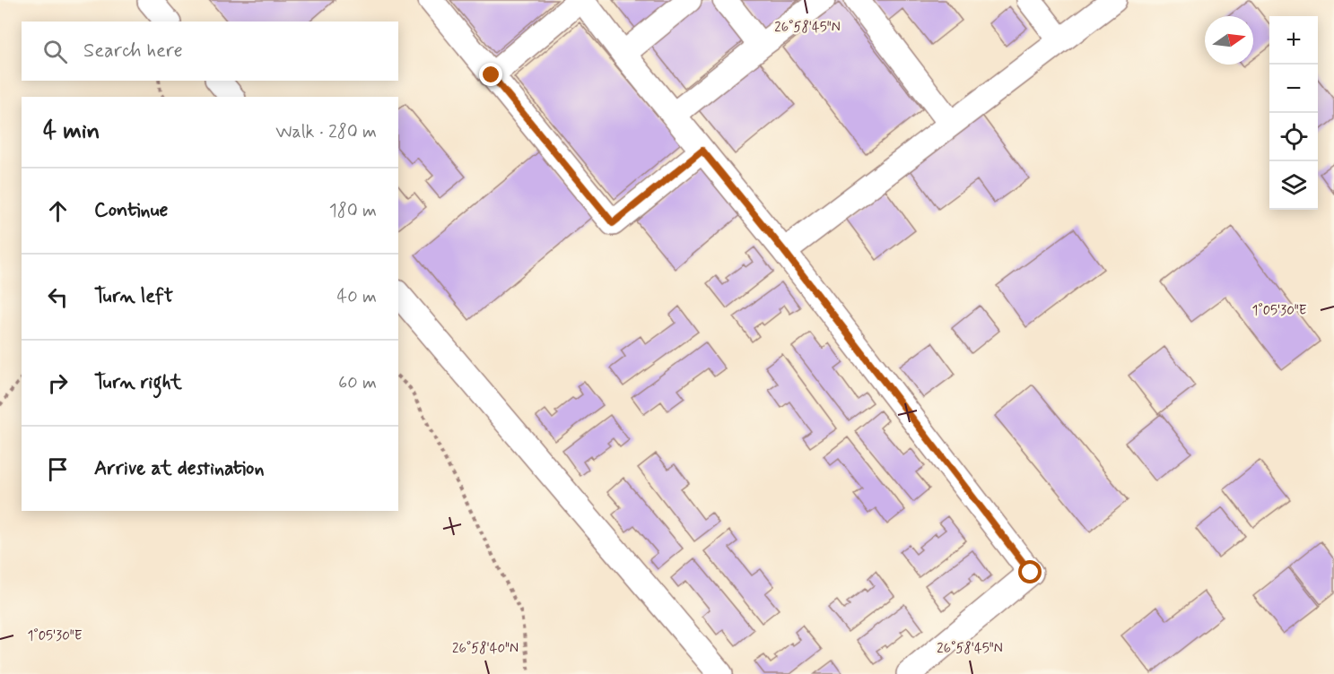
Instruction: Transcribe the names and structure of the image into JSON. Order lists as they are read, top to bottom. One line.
{"north":"right","page":{"map_buttons":["+","−"],"search":"Search here","heading":["4 min","Walk · 280 m"],"list":[["Continue","180 m"],["Turn left","40 m"],["Turn right","60 m"],"Arrive at destination"]},"coordinates":["26°58'45\"N","1°05'30\"E","26°58'40\"N"]}
